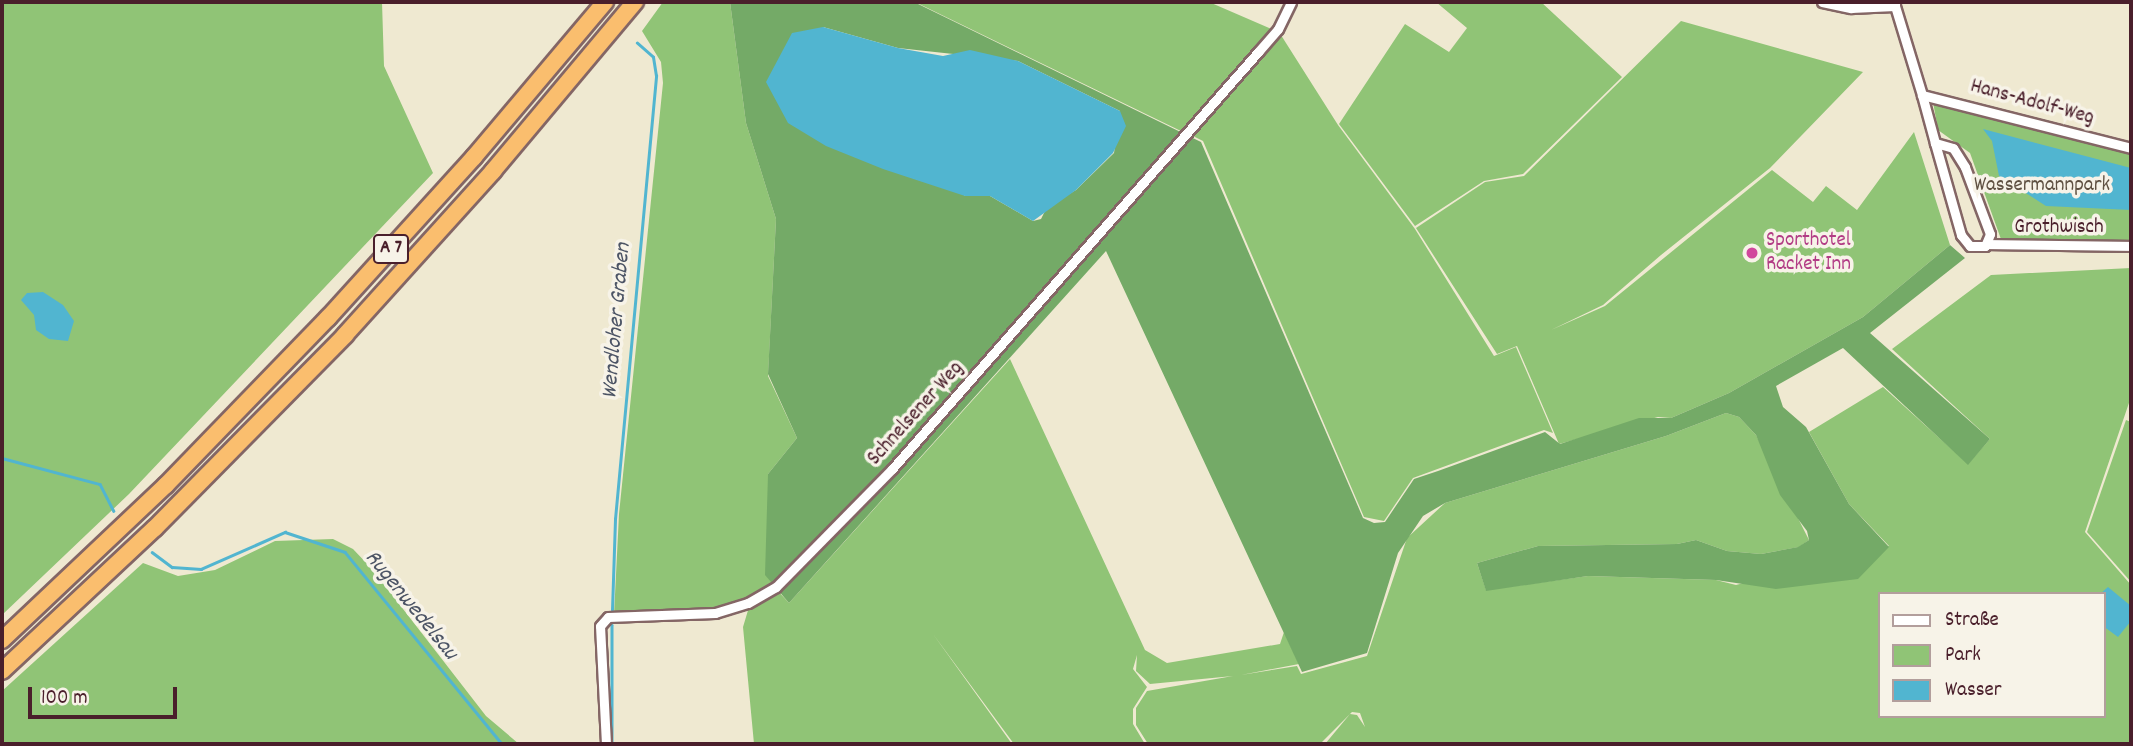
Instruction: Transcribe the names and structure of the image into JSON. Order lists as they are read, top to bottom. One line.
{"streets":{"highway":["A 7"],"street":["Hans-Adolf-Weg","Grothwisch","Schnelsener Weg"]},"water":["Wendloher Graben","Rugenwedelsau"],"parks":["Wassermannpark"],"places":["Sporthotel Racket Inn"],"legend":["Straße","Park","Wasser"],"scale_bar":"100 m"}
